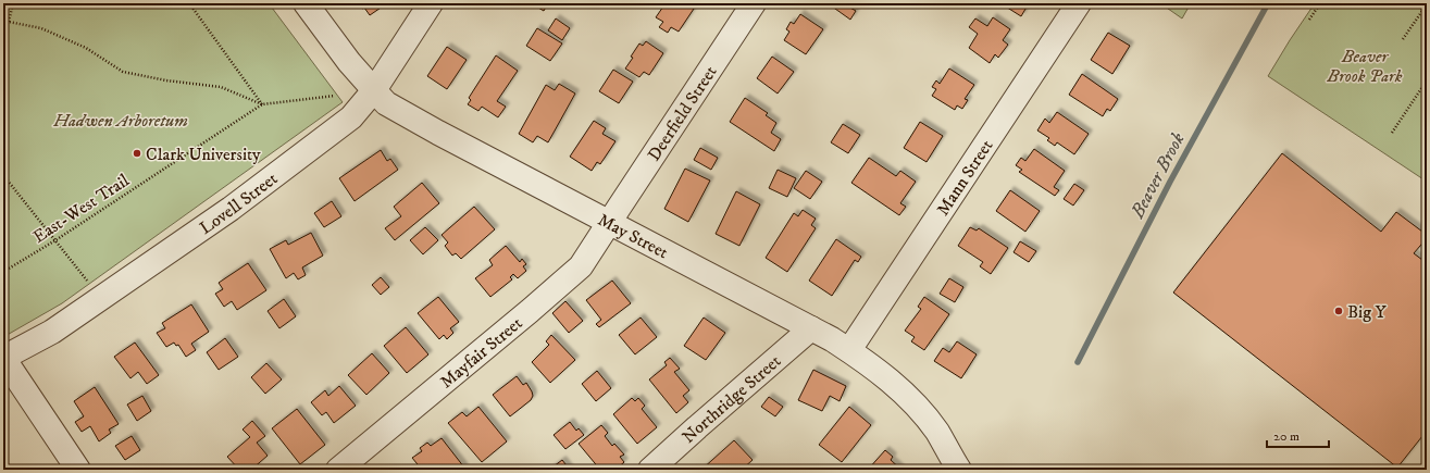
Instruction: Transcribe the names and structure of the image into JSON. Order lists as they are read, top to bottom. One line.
{"streets":{"street":["Deerfield Street","Mann Street","Lovell Street","May Street","Mayfair Street","Northridge Street"],"path":["East-West Trail"]},"crossings":[["Deerfield Street","May Street"],["Deerfield Street","Mayfair Street"],["Mann Street","May Street"],["Lovell Street","May Street"],["May Street","Mayfair Street"],["May Street","Northridge Street"]],"water":["Beaver Brook"],"parks":["Beaver Brook Park","Hadwen Arboretum"],"places":["Clark University","Big Y"],"scale_bar":"20 m"}
